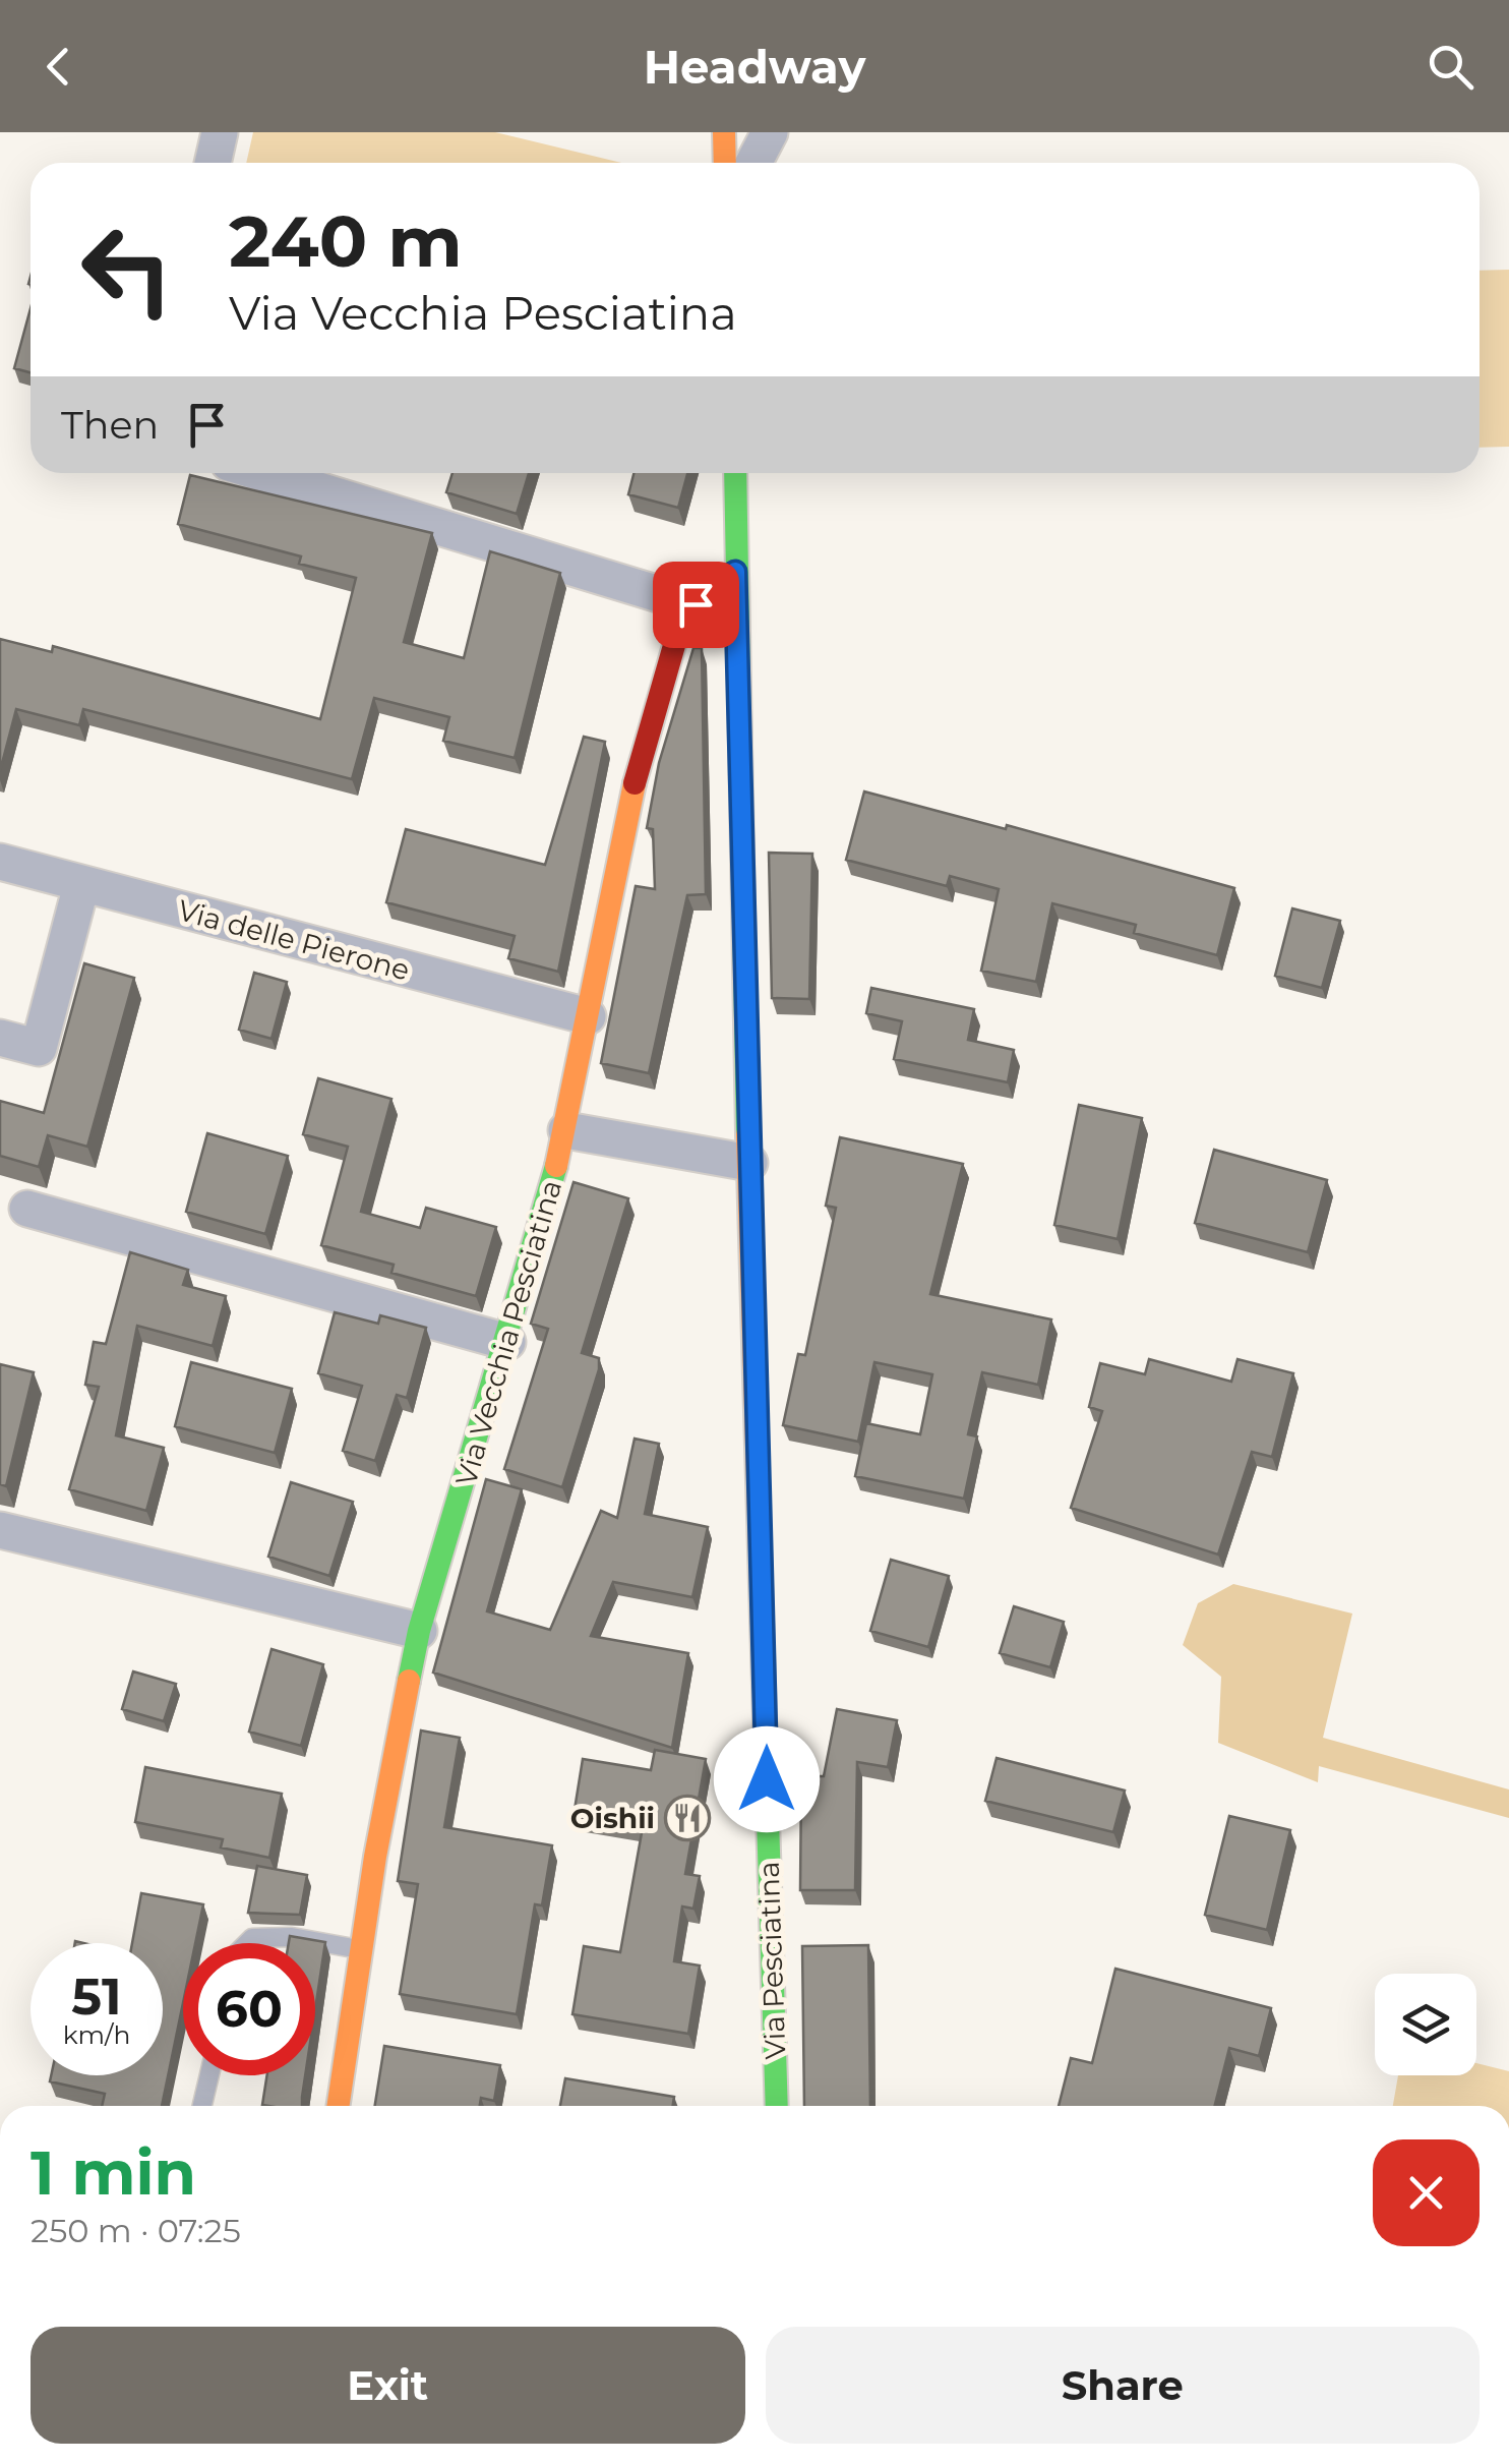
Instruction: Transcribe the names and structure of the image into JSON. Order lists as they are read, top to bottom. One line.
{"streets":{"main road":["Via Vecchia Pesciatina","Via Pesciatina"],"street":["Via delle Pierone"]},"crossings":[["Via delle Pierone","Via Vecchia Pesciatina"],["Via Vecchia Pesciatina","Via Pesciatina"]],"places":{"restaurant":["Oishii"]},"page":{"header":"Headway","turn":["240 m","Via Vecchia Pesciatina"],"then":"Then","speed":"51 km/h","limit":"60","heading":["1 min","250 m · 07:25"],"buttons":["Exit","Share"]}}
